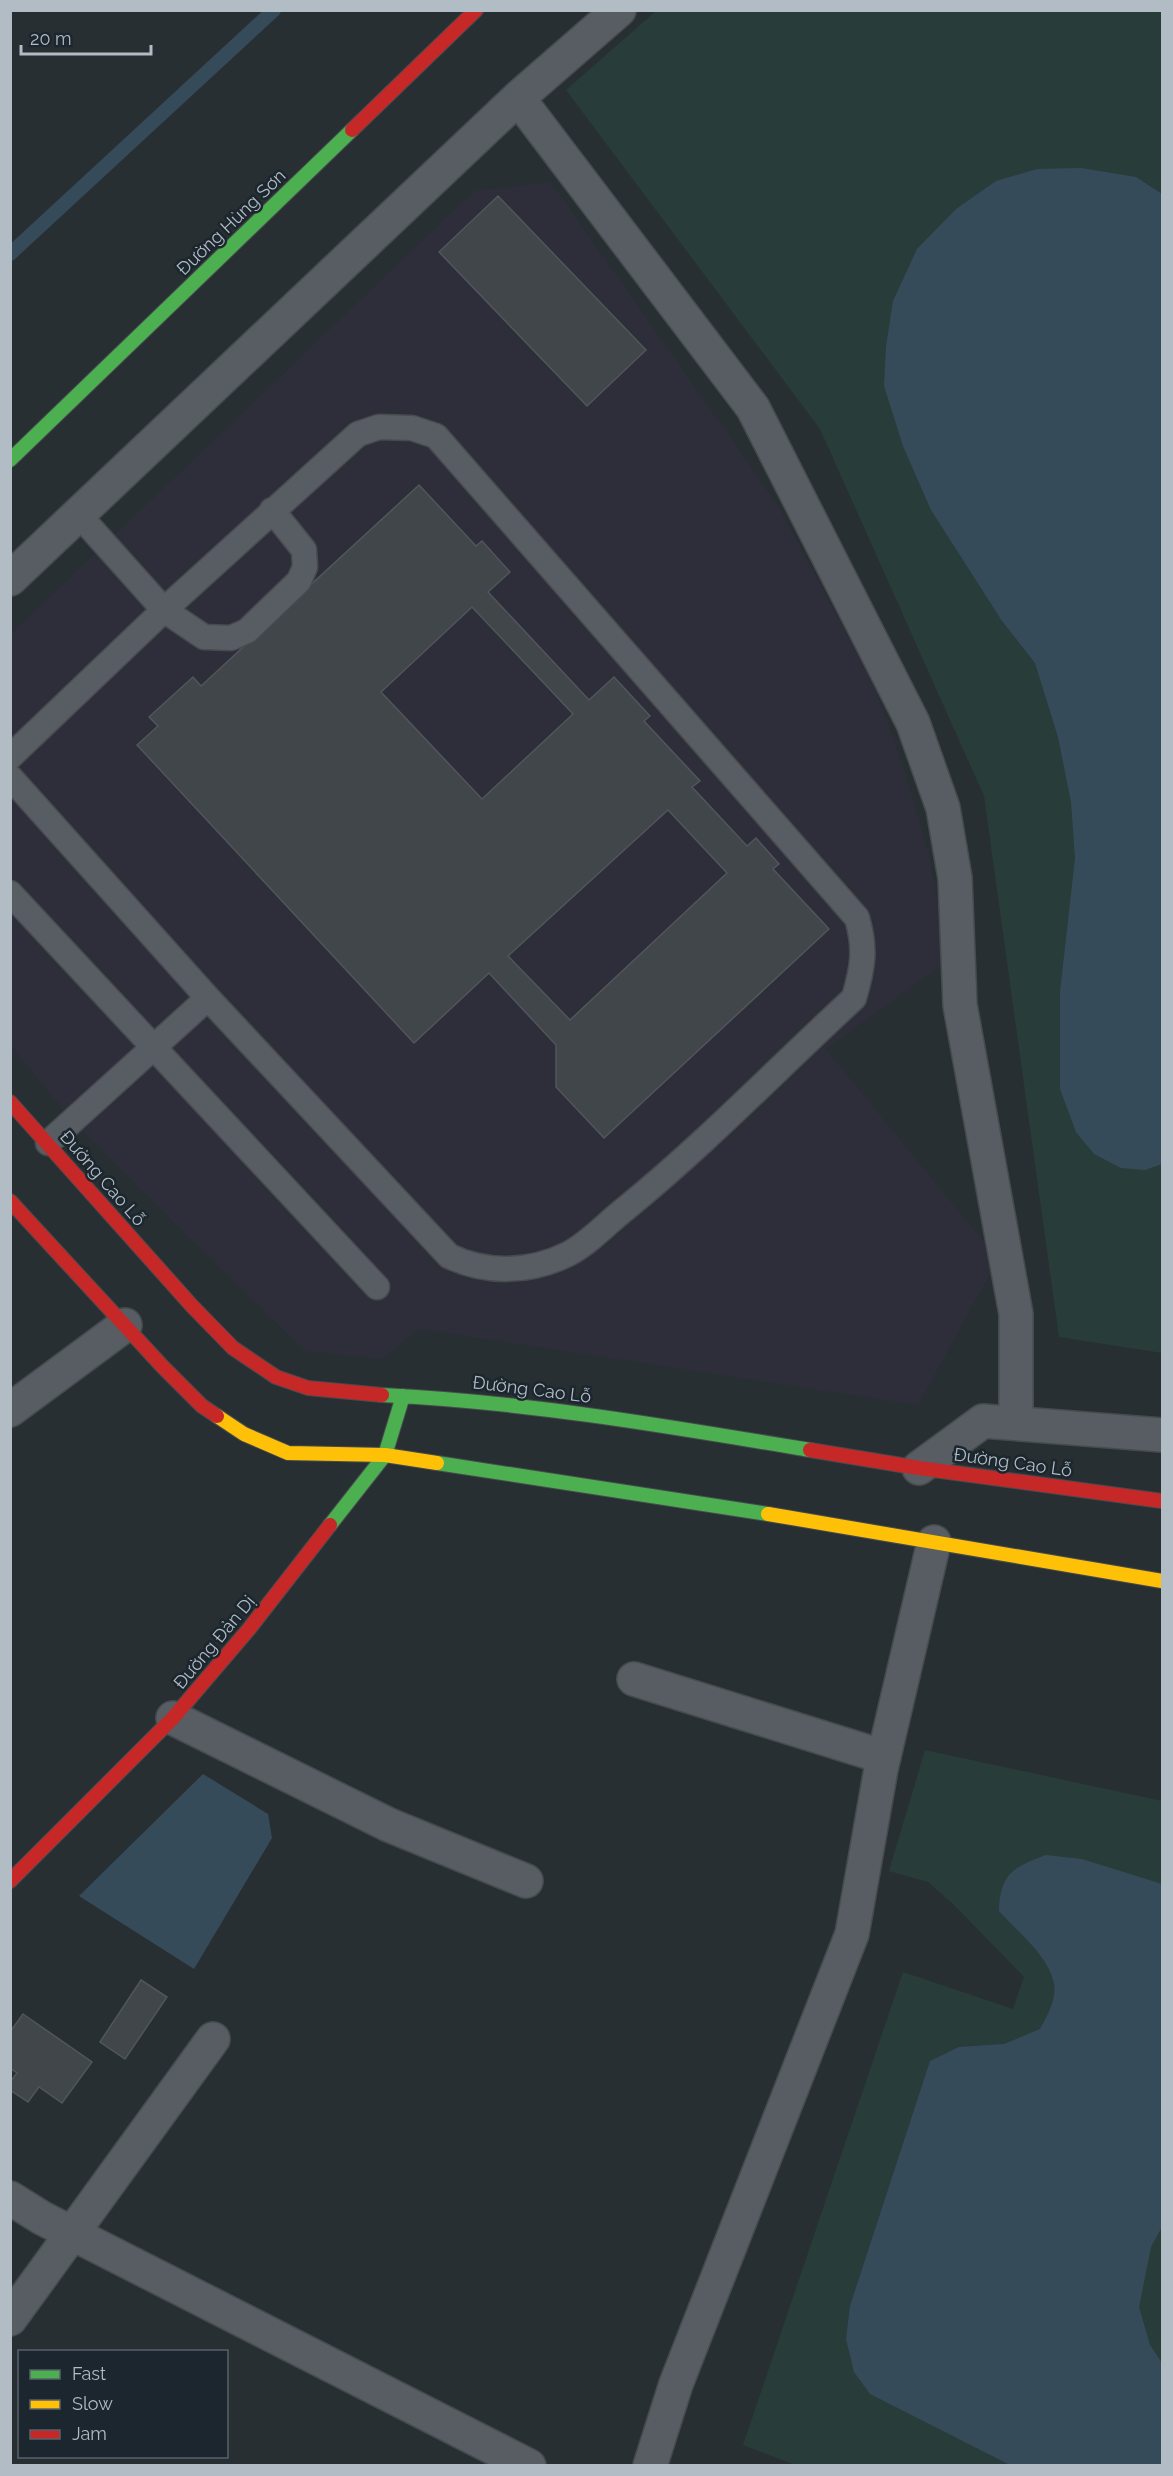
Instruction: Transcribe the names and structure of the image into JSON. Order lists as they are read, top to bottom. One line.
{"streets":{"main road":["Đường Hùng Sơn","Đường Cao Lỗ","Đường Đản Dị"]},"crossings":[["Đường Cao Lỗ","Đường Đản Dị"]],"legend":["Fast","Slow","Jam"],"scale_bar":"20 m"}
